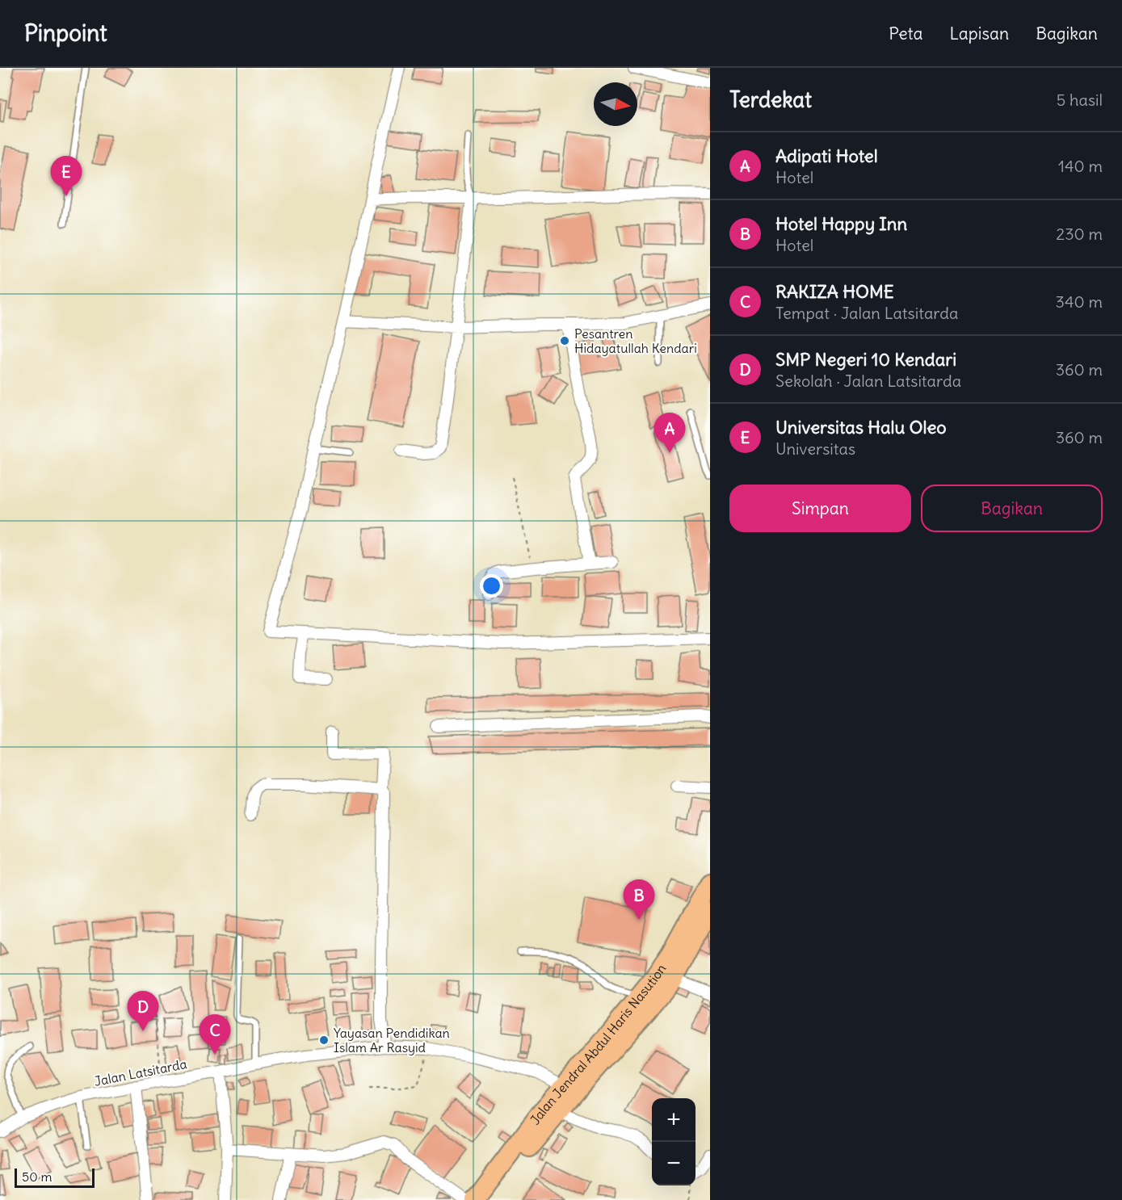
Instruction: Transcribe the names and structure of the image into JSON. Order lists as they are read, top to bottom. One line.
{"streets":{"highway":["Jalan Jendral Abdul Haris Nasution"],"street":["Jalan Latsitarda"]},"crossings":[["Jalan Jendral Abdul Haris Nasution","Jalan Latsitarda"]],"places":["Pesantren Hidayatullah Kendari","Yayasan Pendidikan Islam Ar Rasyid"],"scale_bar":"50 m","north":"right","page":{"header":"Pinpoint","nav":["Peta","Lapisan","Bagikan"],"heading":["Terdekat","5 hasil"],"list":[{"mark":"A","name":"Adipati Hotel","note":"Hotel","value":"140 m"},{"mark":"B","name":"Hotel Happy Inn","note":"Hotel","value":"230 m"},{"mark":"C","name":"RAKIZA HOME","note":"Tempat · Jalan Latsitarda","value":"340 m"},{"mark":"D","name":"SMP Negeri 10 Kendari","note":"Sekolah · Jalan Latsitarda","value":"360 m"},{"mark":"E","name":"Universitas Halu Oleo","note":"Universitas","value":"360 m"}],"pins":["E","A","B","D","C"],"buttons":["Simpan","Bagikan"],"map_buttons":["+","−"],"scale":"50 m"}}
